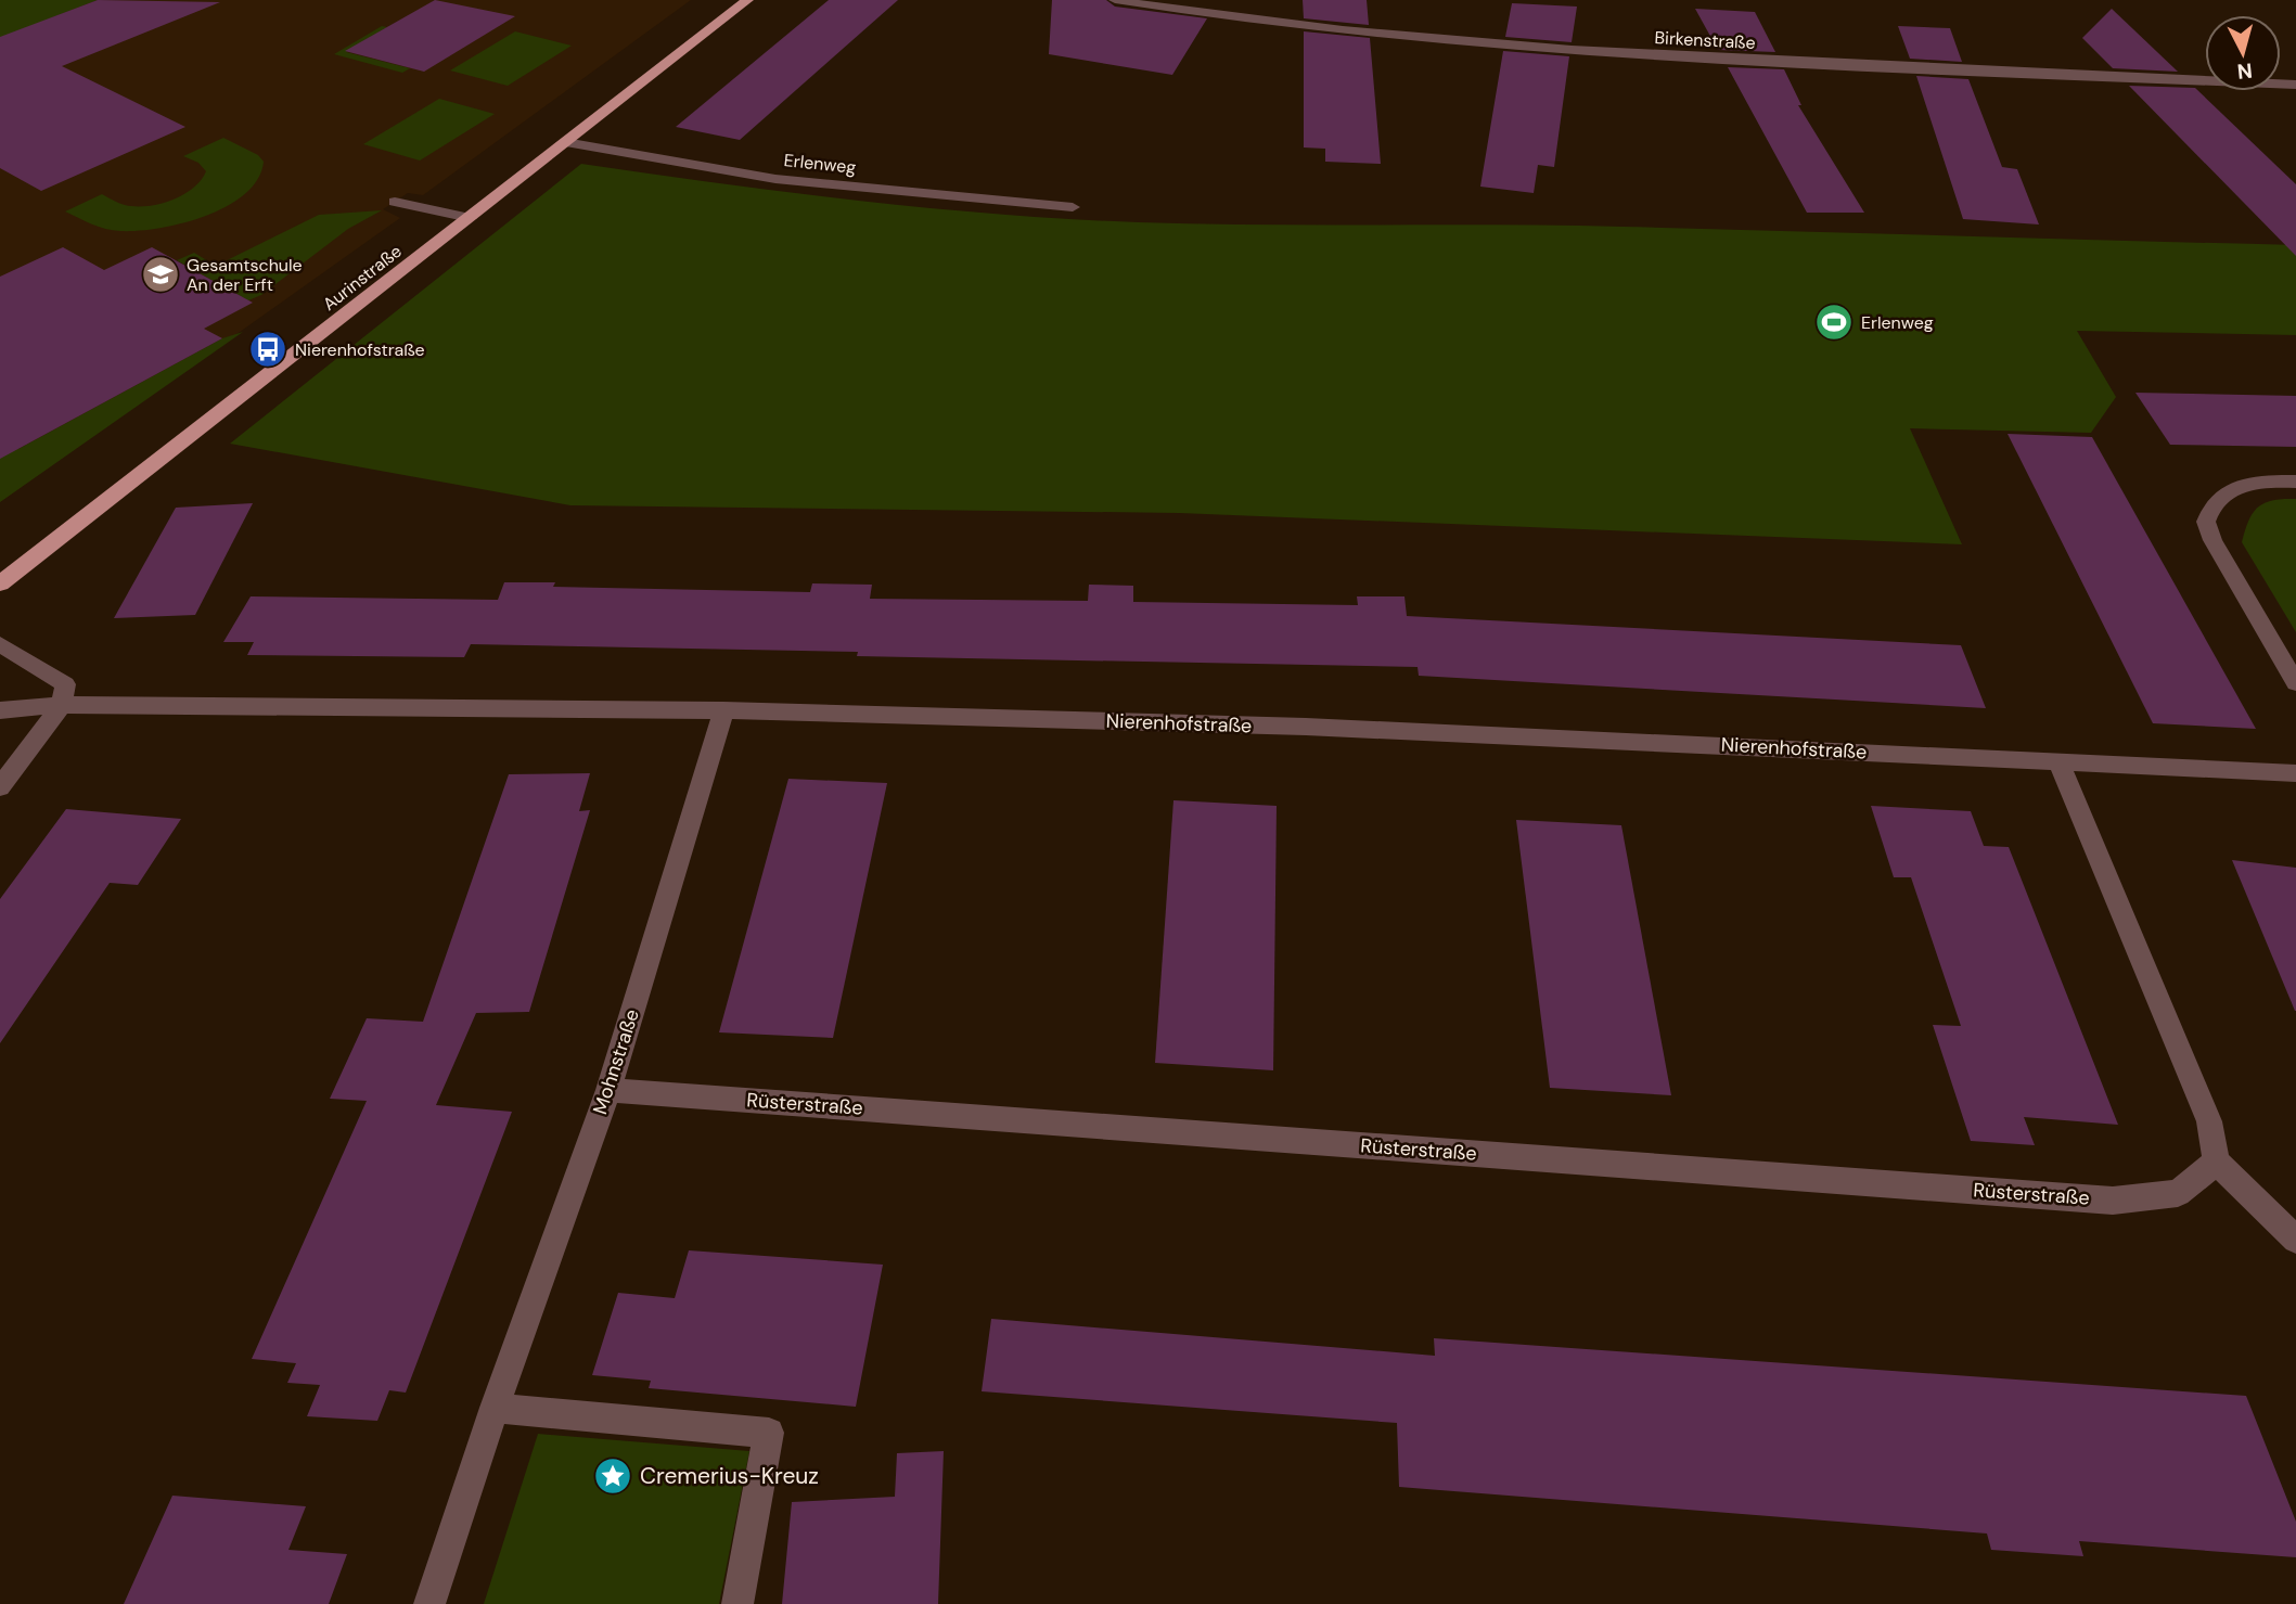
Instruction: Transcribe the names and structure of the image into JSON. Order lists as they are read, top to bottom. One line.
{"streets":{"main road":["Aurinstraße"],"street":["Birkenstraße","Erlenweg","Nierenhofstraße","Mohnstraße","Rüsterstraße"]},"crossings":[["Erlenweg","Aurinstraße"],["Nierenhofstraße","Mohnstraße"],["Mohnstraße","Rüsterstraße"]],"places":{"school or university":["Gesamtschule An der Erft"],"sports":["Erlenweg"],"bus stop":["Nierenhofstraße"],"place":["Cremerius-Kreuz"]},"north":"bottom"}
